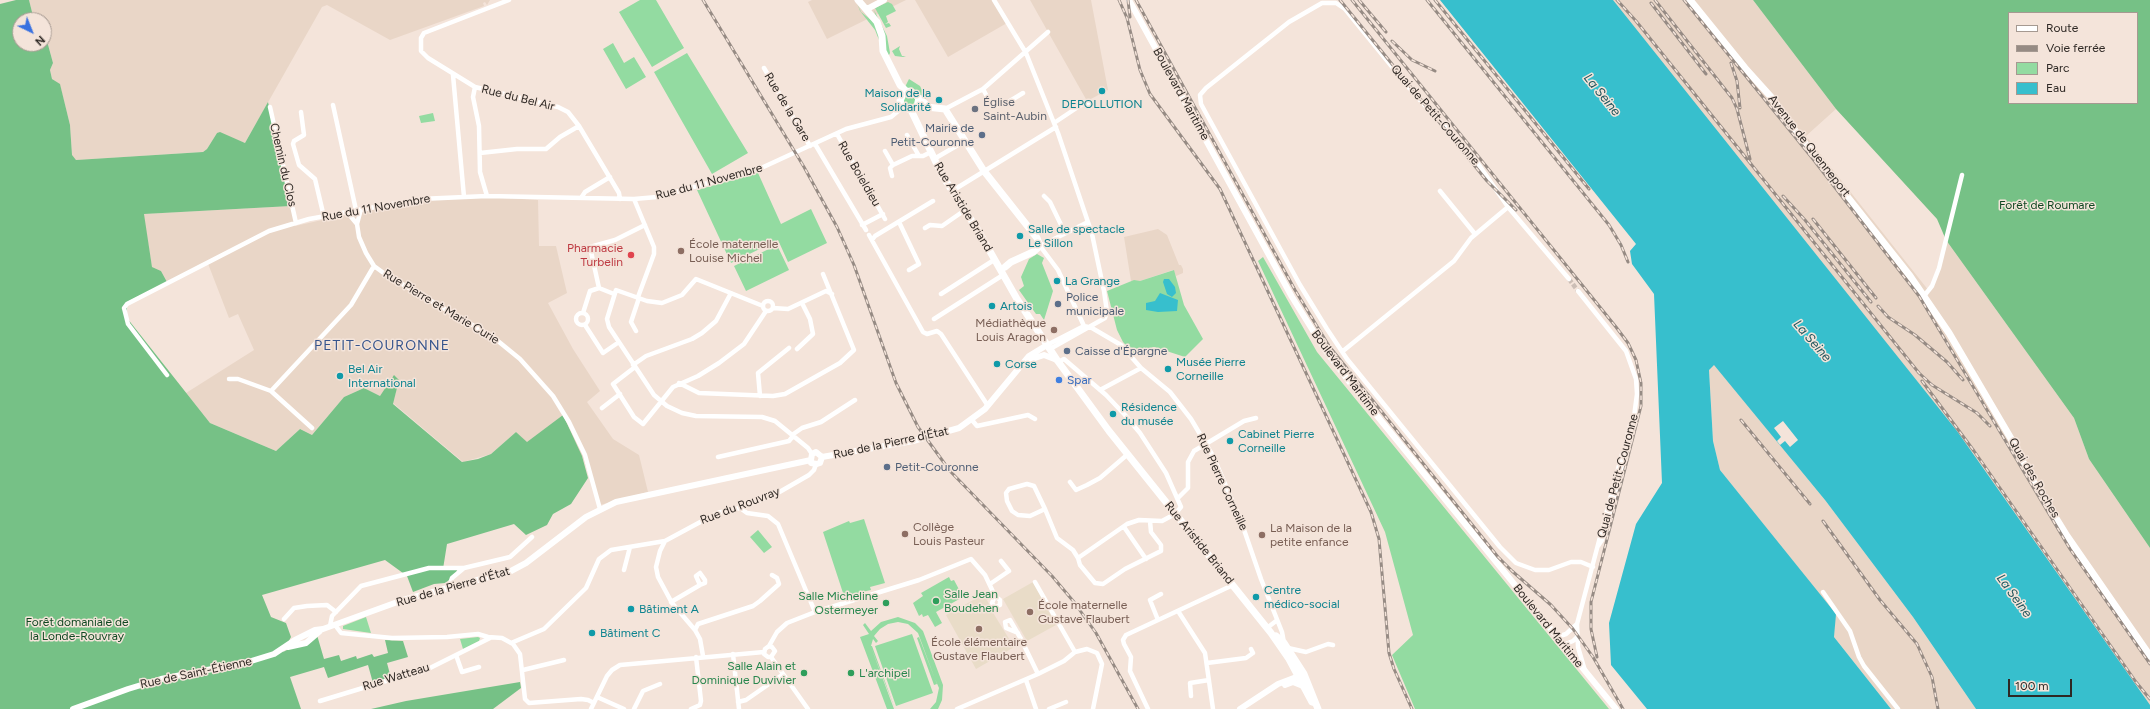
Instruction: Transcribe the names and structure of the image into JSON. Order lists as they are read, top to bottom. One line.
{"streets":{"main road":["Avenue de Quenneport","Rue Aristide Briand","Quai des Roches"],"street":["Boulevard Maritime","Rue du Bel Air","Rue de la Gare","Quai de Petit-Couronne","Chemin du Clos","Rue Boieldieu","Rue du 11 Novembre","Rue Pierre et Marie Curie","Rue de la Pierre d'État","Rue Pierre Corneille","Rue du Rouvray","Rue de Saint-Étienne","Rue Watteau"]},"crossings":[["Boulevard Maritime","Quai de Petit-Couronne"],["Rue du Bel Air","Rue du 11 Novembre"],["Rue de la Gare","Rue Boieldieu"],["Rue de la Gare","Rue du 11 Novembre"],["Avenue de Quenneport","Quai des Roches"],["Chemin du Clos","Rue du 11 Novembre"],["Rue Boieldieu","Rue du 11 Novembre"],["Rue du 11 Novembre","Rue Pierre et Marie Curie"],["Rue Aristide Briand","Rue de la Pierre d'État"],["Rue Aristide Briand","Rue Pierre Corneille"],["Rue Pierre et Marie Curie","Rue de la Pierre d'État"],["Rue de la Pierre d'État","Rue du Rouvray"],["Rue de la Pierre d'État","Rue de Saint-Étienne"]],"districts":["PETIT-COURONNE"],"water":["La Seine"],"parks":["Forêt de Roumare","Forêt domaniale de la Londe-Rouvray"],"places":["DEPOLLUTION","Maison de la Solidarité","Église Saint-Aubin","Mairie de Petit-Couronne","Salle de spectacle Le Sillon","École maternelle Louise Michel","Pharmacie Turbelin","La Grange","Police municipale","Artois","Médiathèque Louis Aragon","Caisse d'Épargne","Corse","Musée Pierre Corneille","Bel Air International","Spar","Résidence du musée","Cabinet Pierre Corneille","Petit-Couronne","Collège Louis Pasteur","La Maison de la petite enfance","Centre médico-social","Salle Jean Boudehen","Salle Micheline Ostermeyer","Bâtiment A","École maternelle Gustave Flaubert","École élémentaire Gustave Flaubert","Bâtiment C","Salle Alain et Dominique Duvivier","L'archipel"],"legend":["Route","Voie ferrée","Parc","Eau"],"scale_bar":"100 m","north":"bottom right"}
